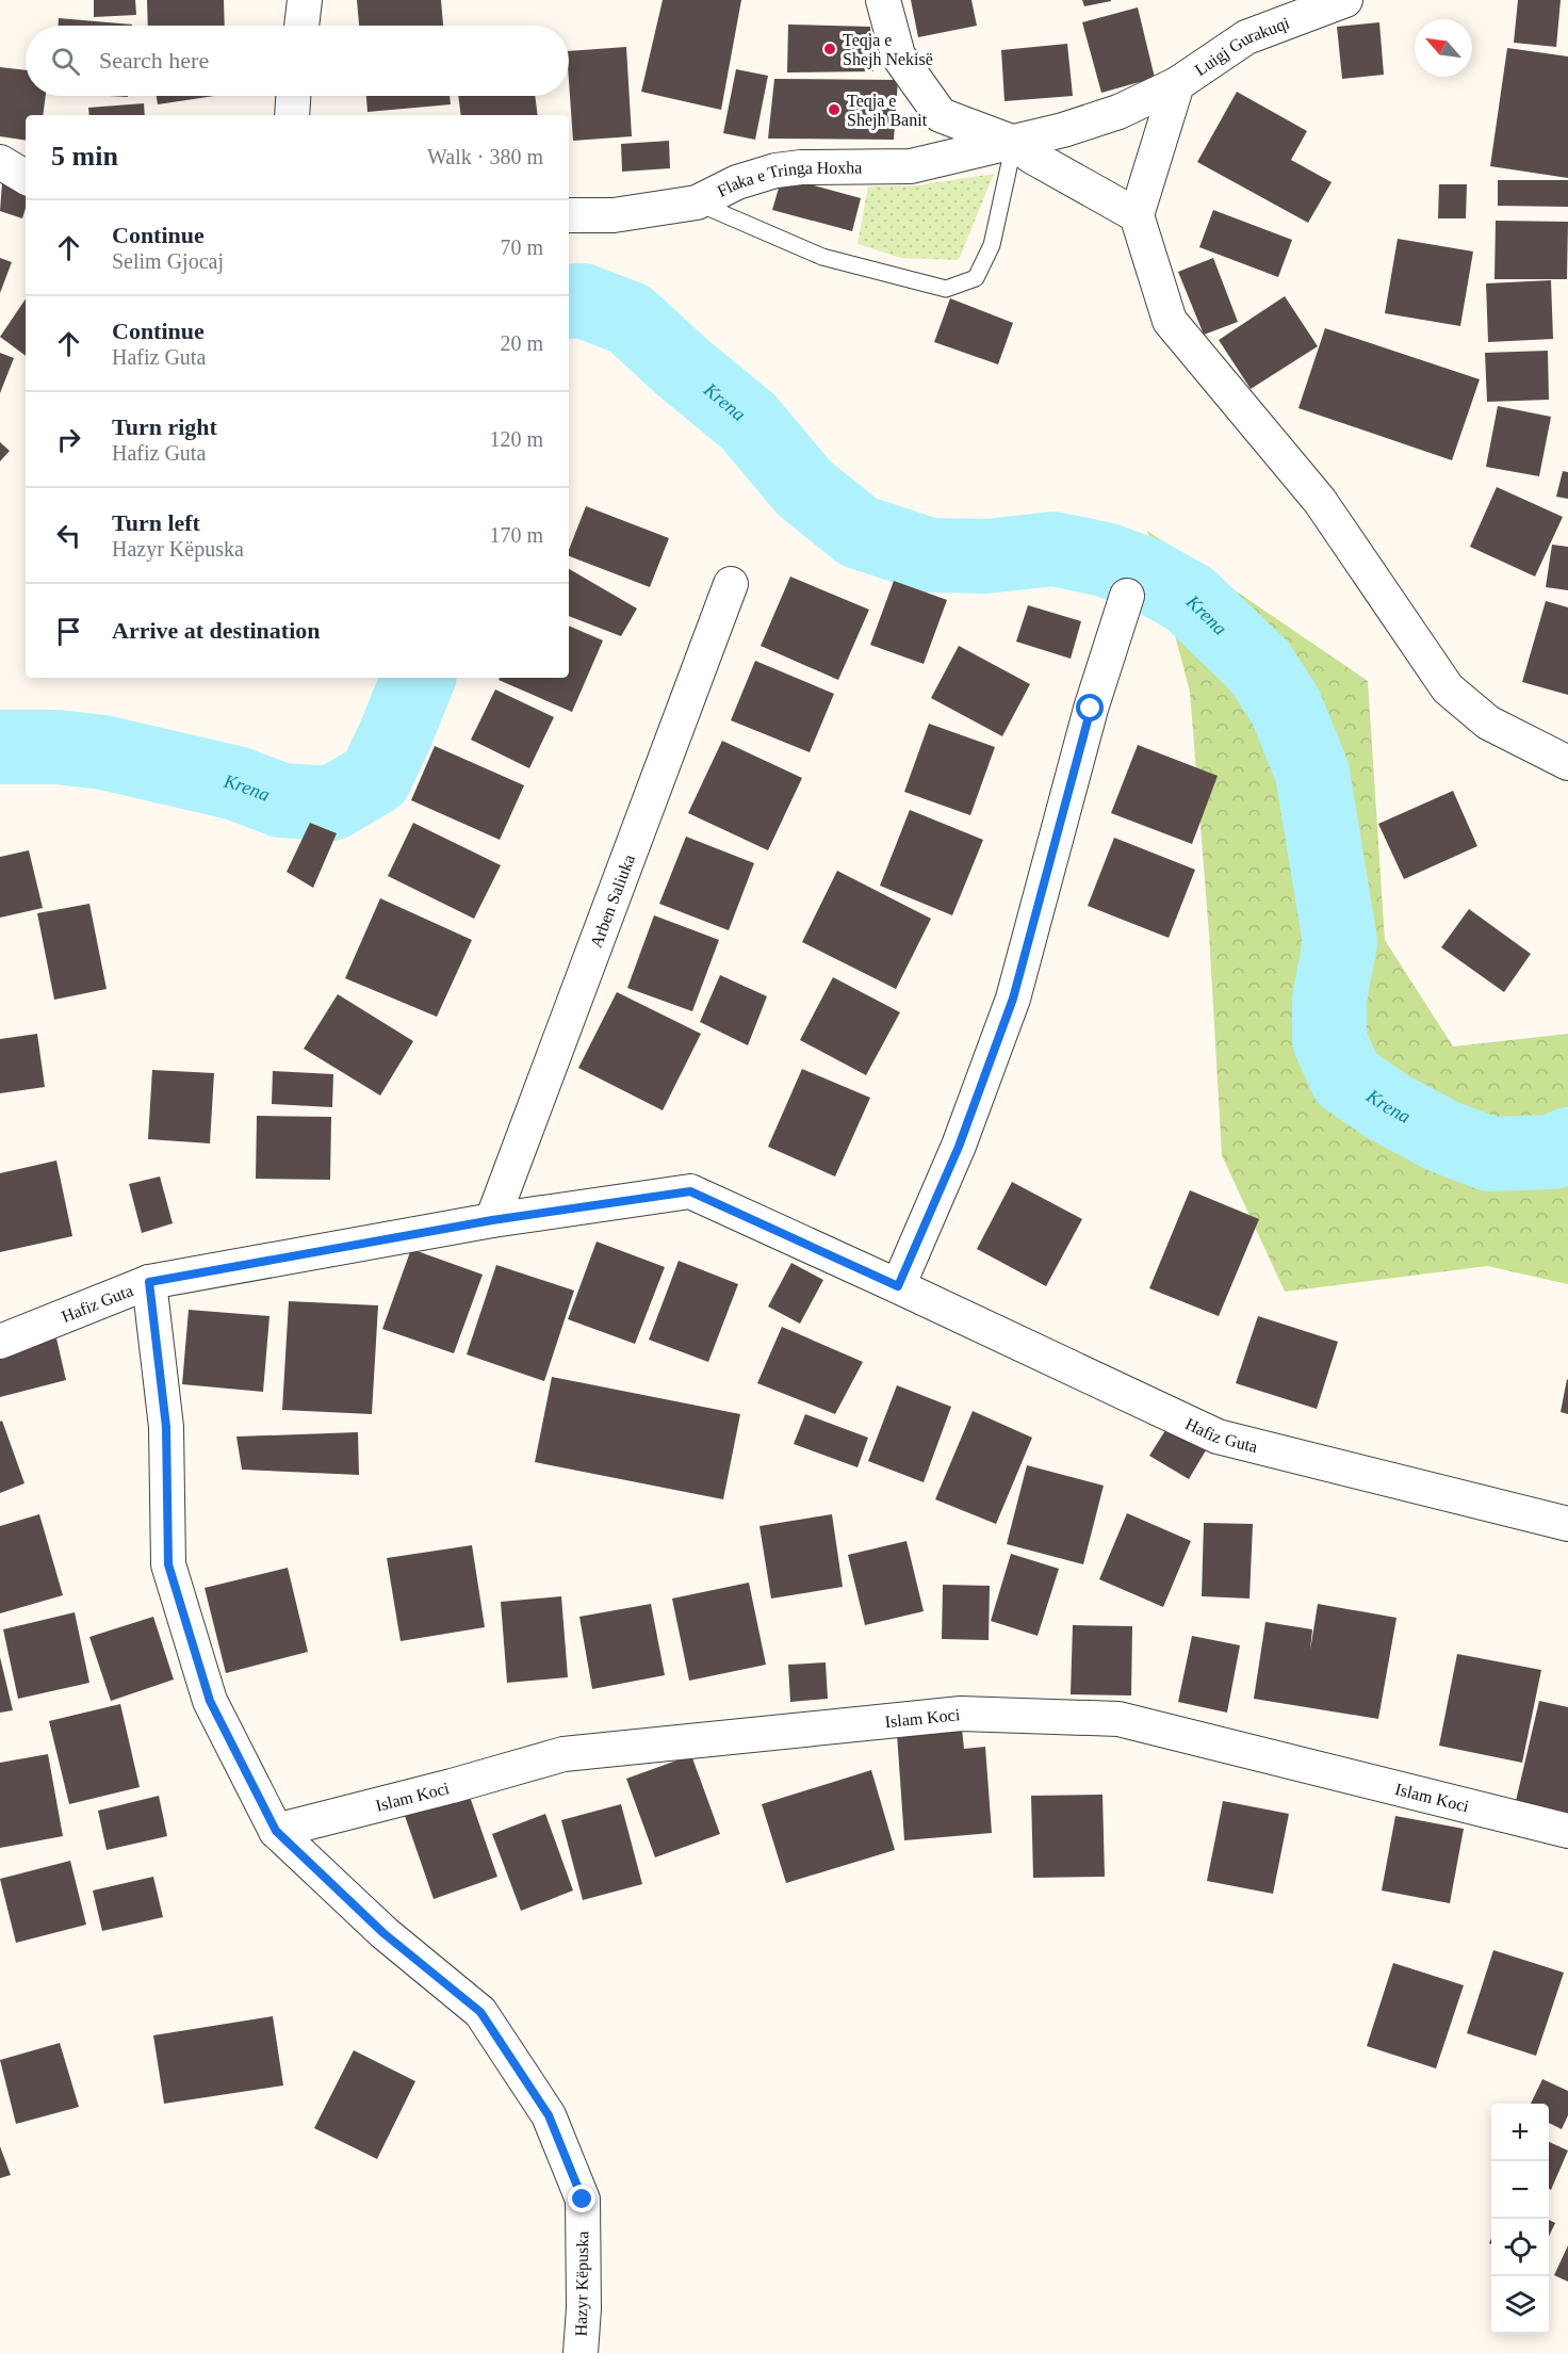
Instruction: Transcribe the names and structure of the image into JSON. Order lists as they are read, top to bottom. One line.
{"streets":{"street":["Luigj Gurakuqi","Flaka e Tringa Hoxha","Arben Saliuka","Hafiz Guta","Islam Koci","Hazyr Këpuska"]},"crossings":[["Luigj Gurakuqi","Flaka e Tringa Hoxha"],["Arben Saliuka","Hafiz Guta"],["Hafiz Guta","Hazyr Këpuska"],["Islam Koci","Hazyr Këpuska"]],"water":["Krena"],"places":["Teqja e Shejh Nekisë","Teqja e Shejh Banit"],"north":"top left","page":{"search":"Search here","heading":["5 min","Walk · 380 m"],"list":[["Continue","Selim Gjocaj","70 m"],["Continue","Hafiz Guta","20 m"],["Turn right","Hafiz Guta","120 m"],["Turn left","Hazyr Këpuska","170 m"],"Arrive at destination"],"map_buttons":["+","−"]}}
